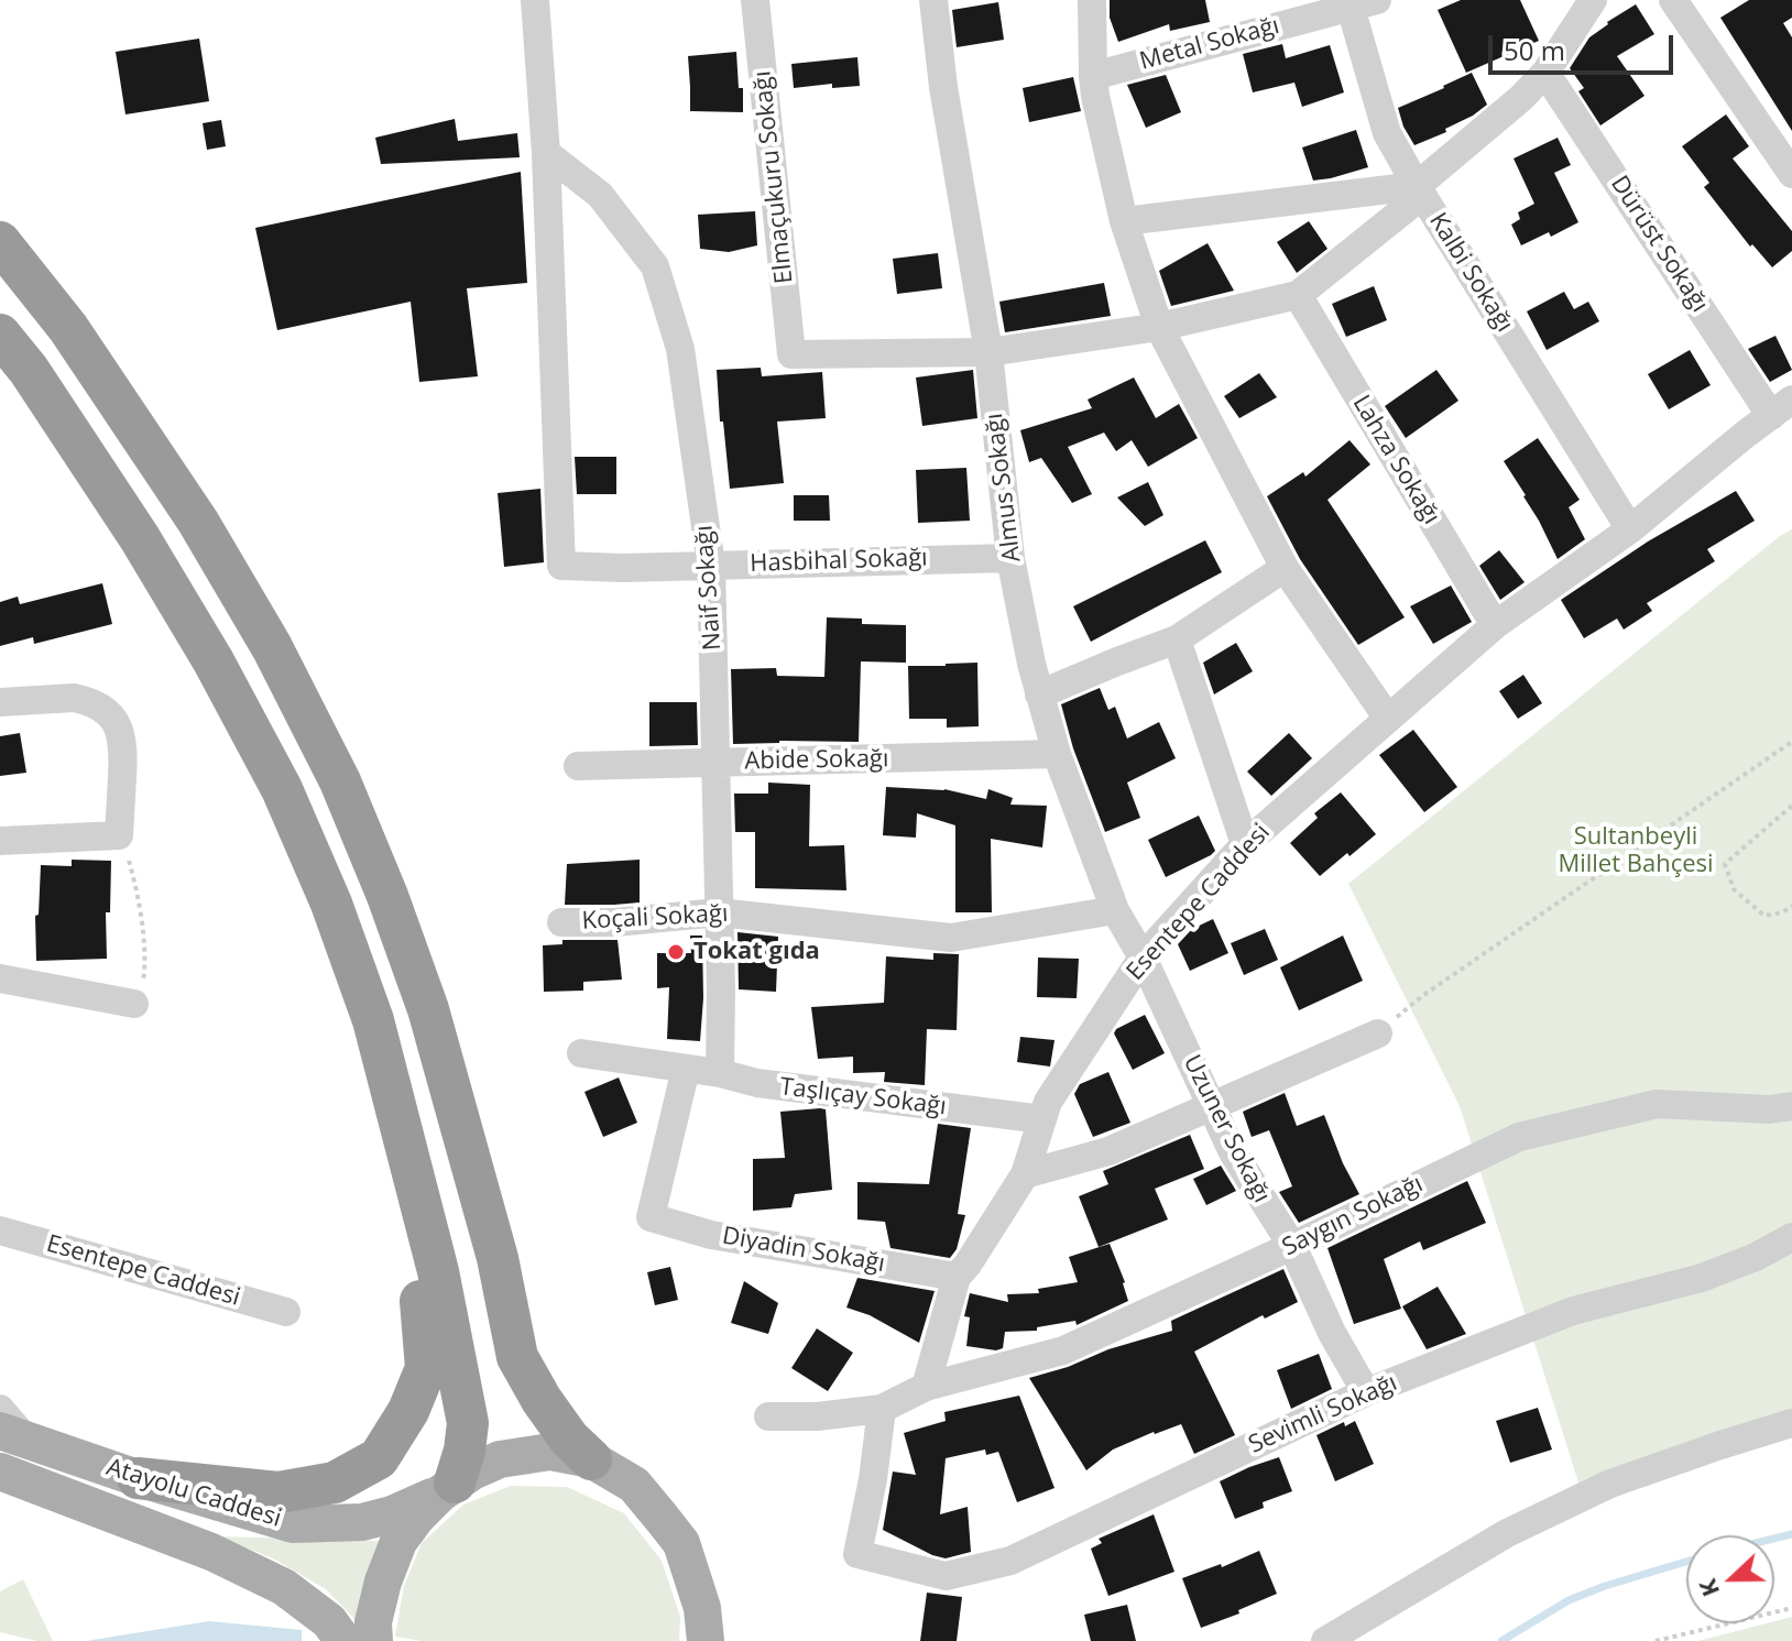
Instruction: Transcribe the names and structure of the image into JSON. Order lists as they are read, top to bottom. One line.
{"streets":{"main road":["Atayolu Caddesi"],"street":["Metal Sokağı","Elmaçukuru Sokağı","Dürüst Sokağı","Kalbi Sokağı","Lahza Sokağı","Almus Sokağı","Hasbihal Sokağı","Naif Sokağı","Abide Sokağı","Esentepe Caddesi","Koçali Sokağı","Taşlıçay Sokağı","Uzuner Sokağı","Saygın Sokağı","Diyadin Sokağı","Sevimli Sokağı"]},"crossings":[["Metal Sokağı","Kalbi Sokağı"],["Elmaçukuru Sokağı","Almus Sokağı"],["Dürüst Sokağı","Esentepe Caddesi"],["Kalbi Sokağı","Esentepe Caddesi"],["Lahza Sokağı","Esentepe Caddesi"],["Almus Sokağı","Hasbihal Sokağı"],["Almus Sokağı","Abide Sokağı"],["Almus Sokağı","Esentepe Caddesi"],["Almus Sokağı","Koçali Sokağı"],["Almus Sokağı","Uzuner Sokağı"],["Hasbihal Sokağı","Naif Sokağı"],["Naif Sokağı","Abide Sokağı"],["Naif Sokağı","Koçali Sokağı"],["Naif Sokağı","Taşlıçay Sokağı"],["Esentepe Caddesi","Taşlıçay Sokağı"],["Esentepe Caddesi","Uzuner Sokağı"],["Esentepe Caddesi","Saygın Sokağı"],["Esentepe Caddesi","Diyadin Sokağı"],["Taşlıçay Sokağı","Diyadin Sokağı"],["Uzuner Sokağı","Saygın Sokağı"],["Uzuner Sokağı","Sevimli Sokağı"]],"parks":["Sultanbeyli Millet Bahçesi"],"places":["Tokat gıda"],"scale_bar":"50 m","north":"left"}
